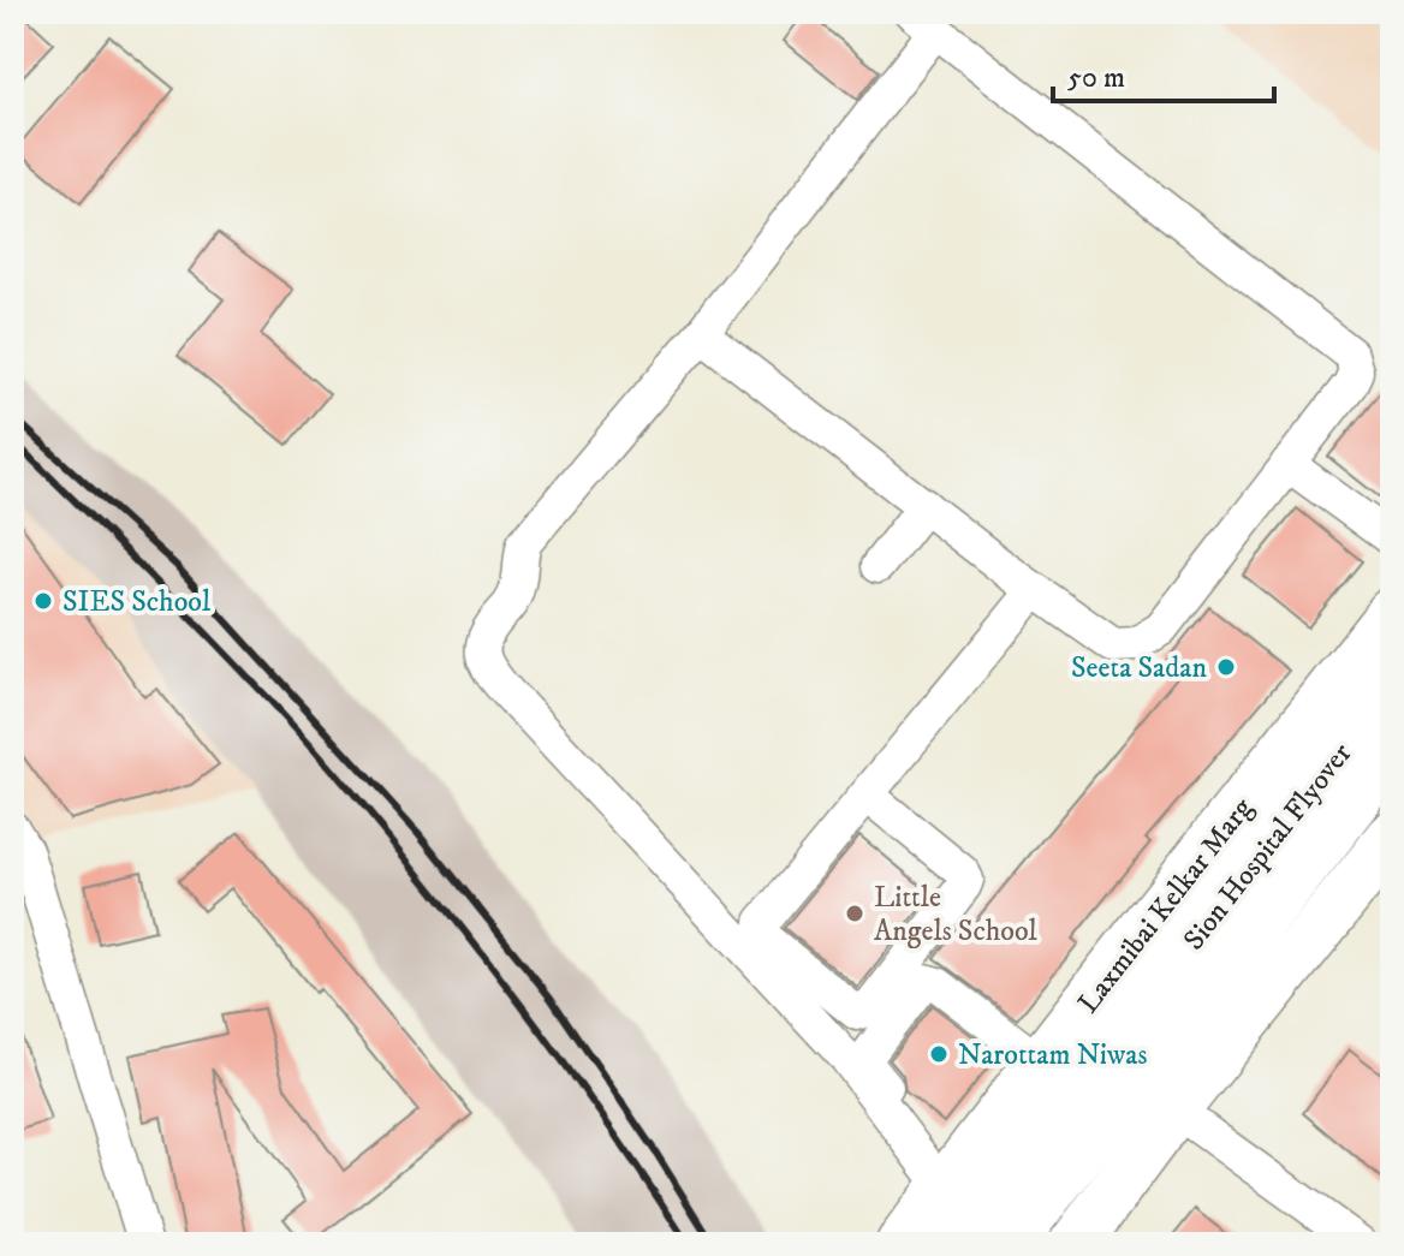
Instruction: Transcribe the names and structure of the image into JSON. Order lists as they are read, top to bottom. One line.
{"streets":{"highway":["Sion Hospital Flyover","Laxmibai Kelkar Marg"]},"places":["SIES School","Seeta Sadan","Little Angels School","Narottam Niwas"],"scale_bar":"50 m"}
